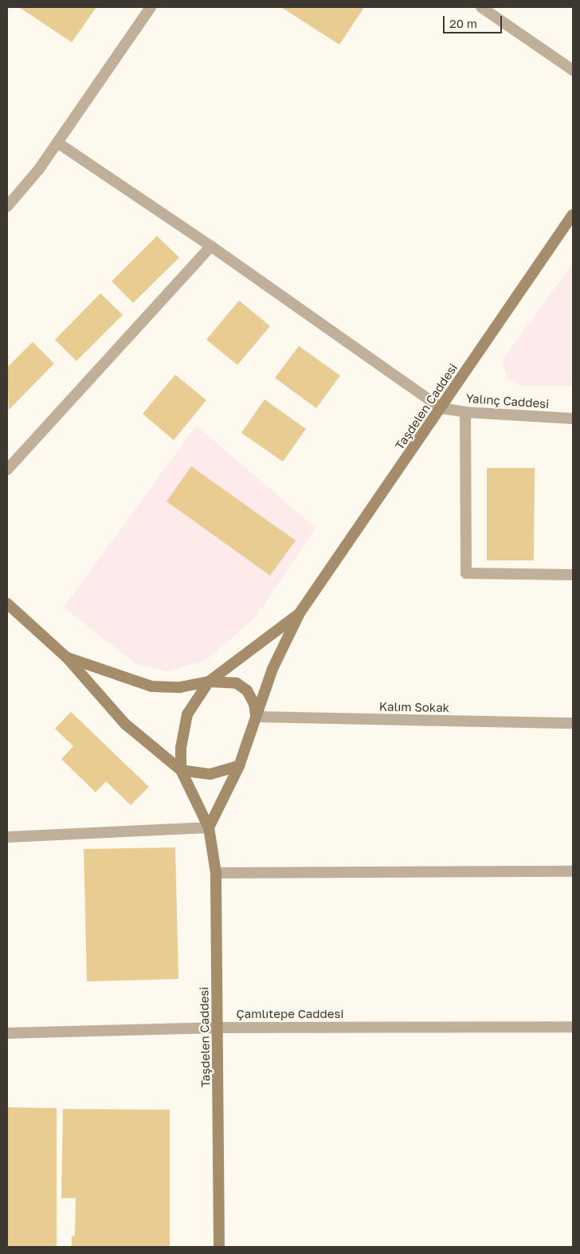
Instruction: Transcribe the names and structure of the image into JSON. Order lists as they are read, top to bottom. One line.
{"streets":{"main road":["Taşdelen Caddesi"],"street":["Yalınç Caddesi","Kalım Sokak","Çamlıtepe Caddesi"]},"crossings":[["Yalınç Caddesi","Taşdelen Caddesi"],["Taşdelen Caddesi","Kalım Sokak"],["Taşdelen Caddesi","Çamlıtepe Caddesi"]],"scale_bar":"20 m"}
